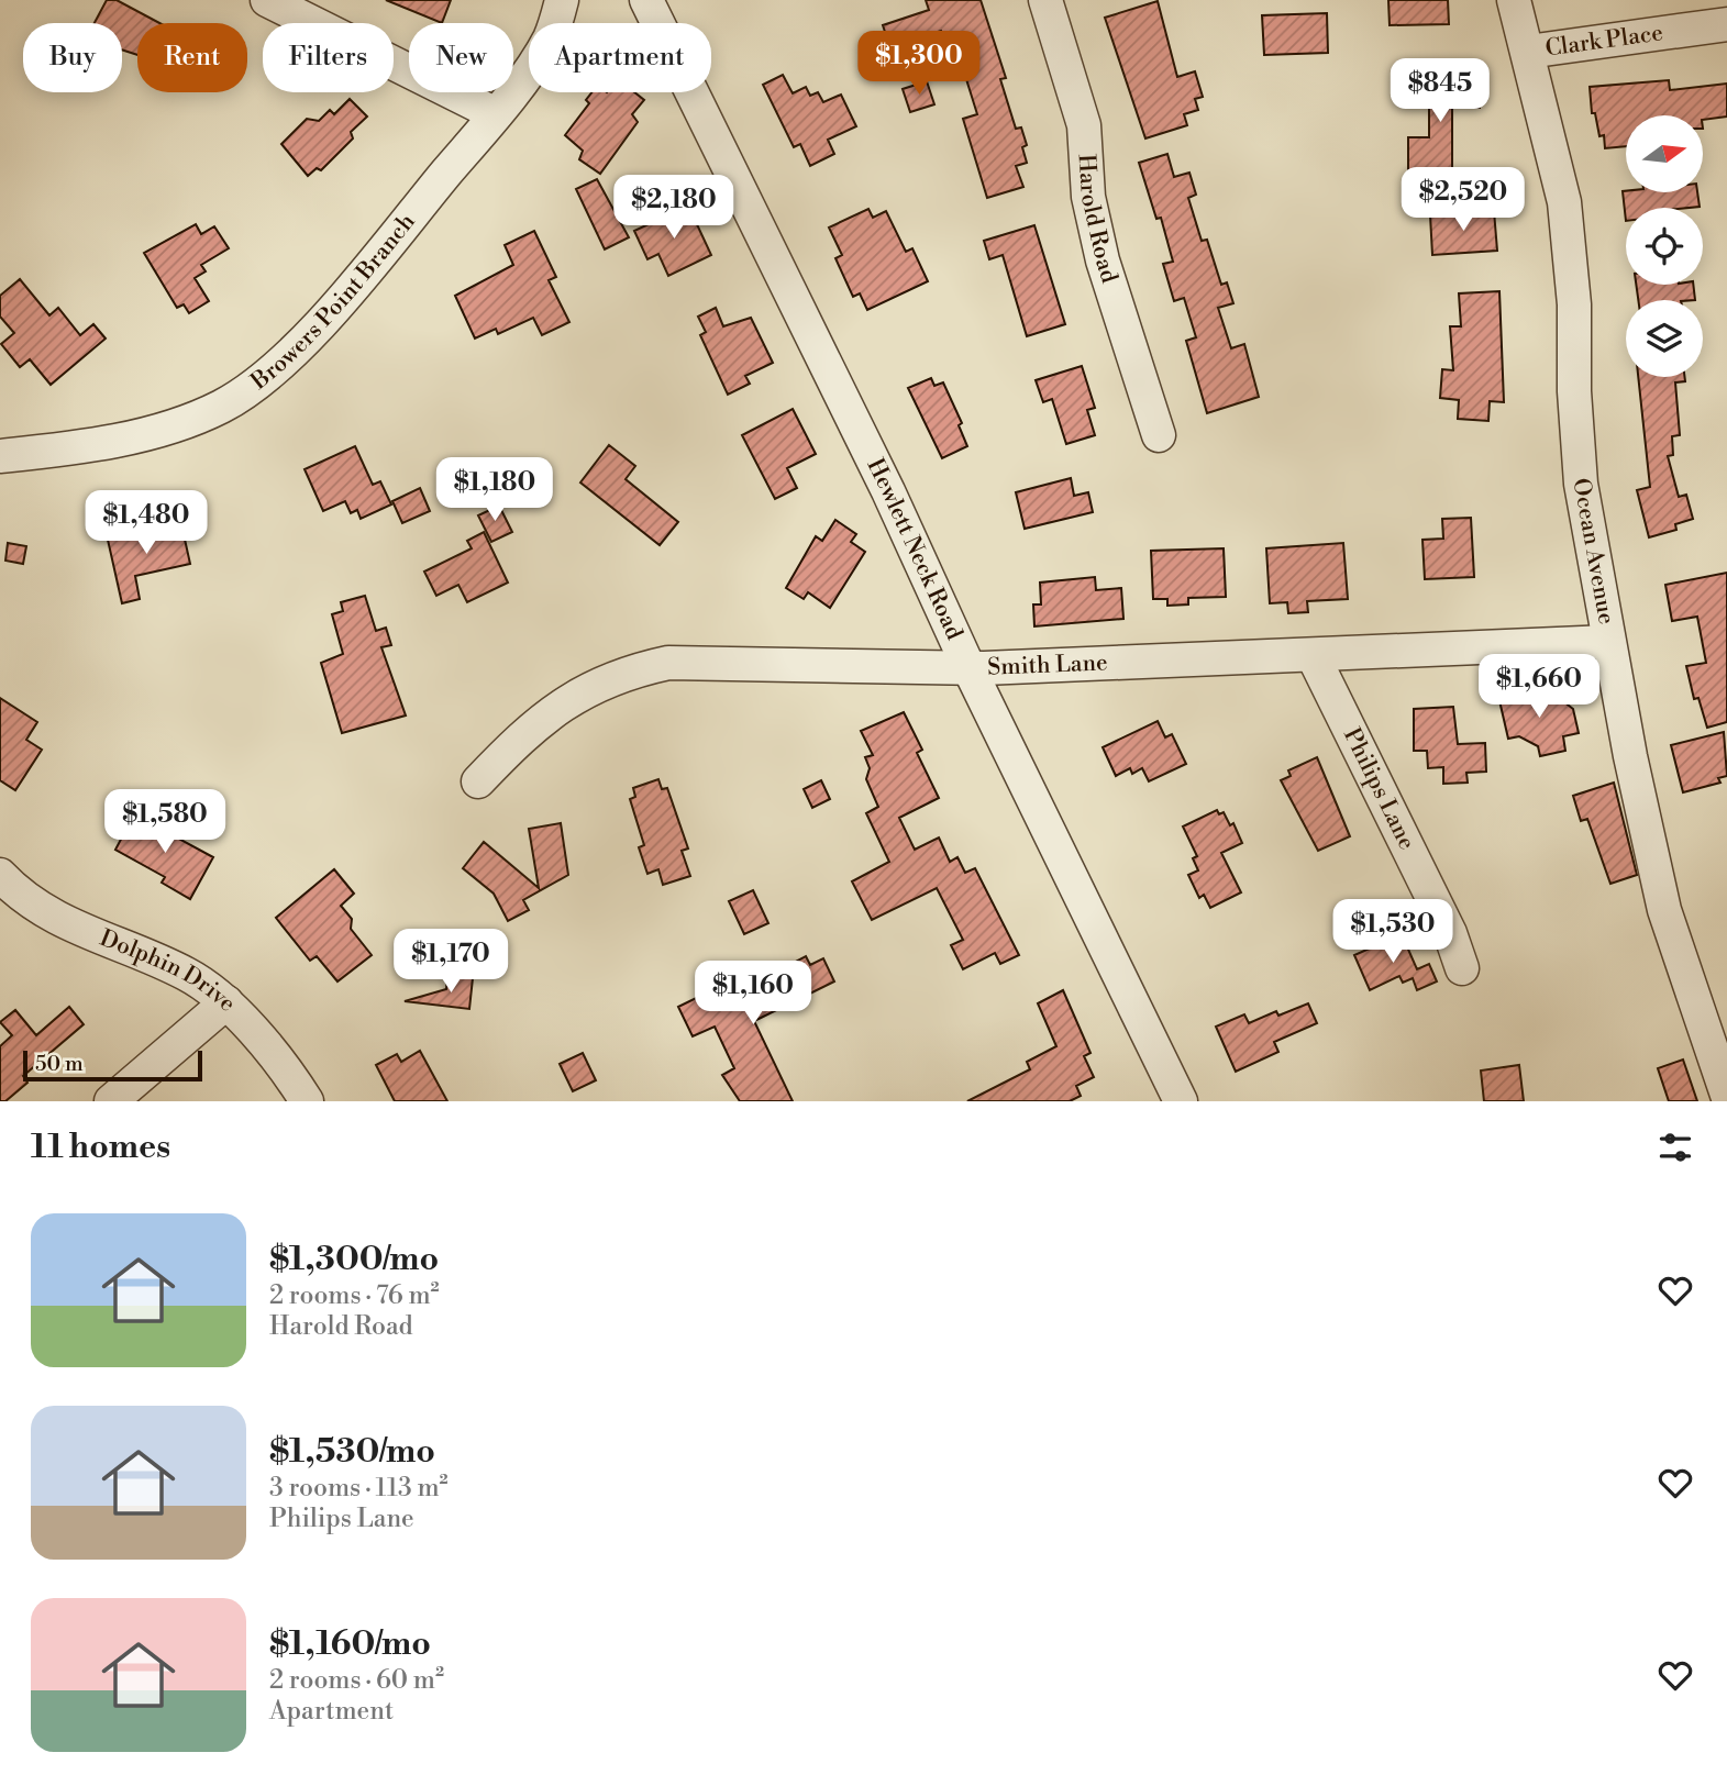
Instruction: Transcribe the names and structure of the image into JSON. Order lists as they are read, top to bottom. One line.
{"streets":{"street":["Clark Place","Harold Road","Browers Point Branch","Hewlett Neck Road","Ocean Avenue","Smith Lane","Philips Lane","Dolphin Drive"]},"crossings":[["Clark Place","Ocean Avenue"],["Hewlett Neck Road","Smith Lane"],["Ocean Avenue","Smith Lane"],["Smith Lane","Philips Lane"]],"scale_bar":"50 m","north":"right","page":{"chip":["Buy","Rent","Filters","New","Apartment"],"price":["$1,300","$845","$2,520","$2,180","$1,180","$1,480","$1,660","$1,580","$1,530","$1,170","$1,160"],"scale":"50 m","heading":"11 homes","list":[{"name":"$1,300/mo","note":"2 rooms · 76 m² · Harold Road"},{"name":"$1,530/mo","note":"3 rooms · 113 m² · Philips Lane"},{"name":"$1,160/mo","note":"2 rooms · 60 m² · Apartment"}]}}
